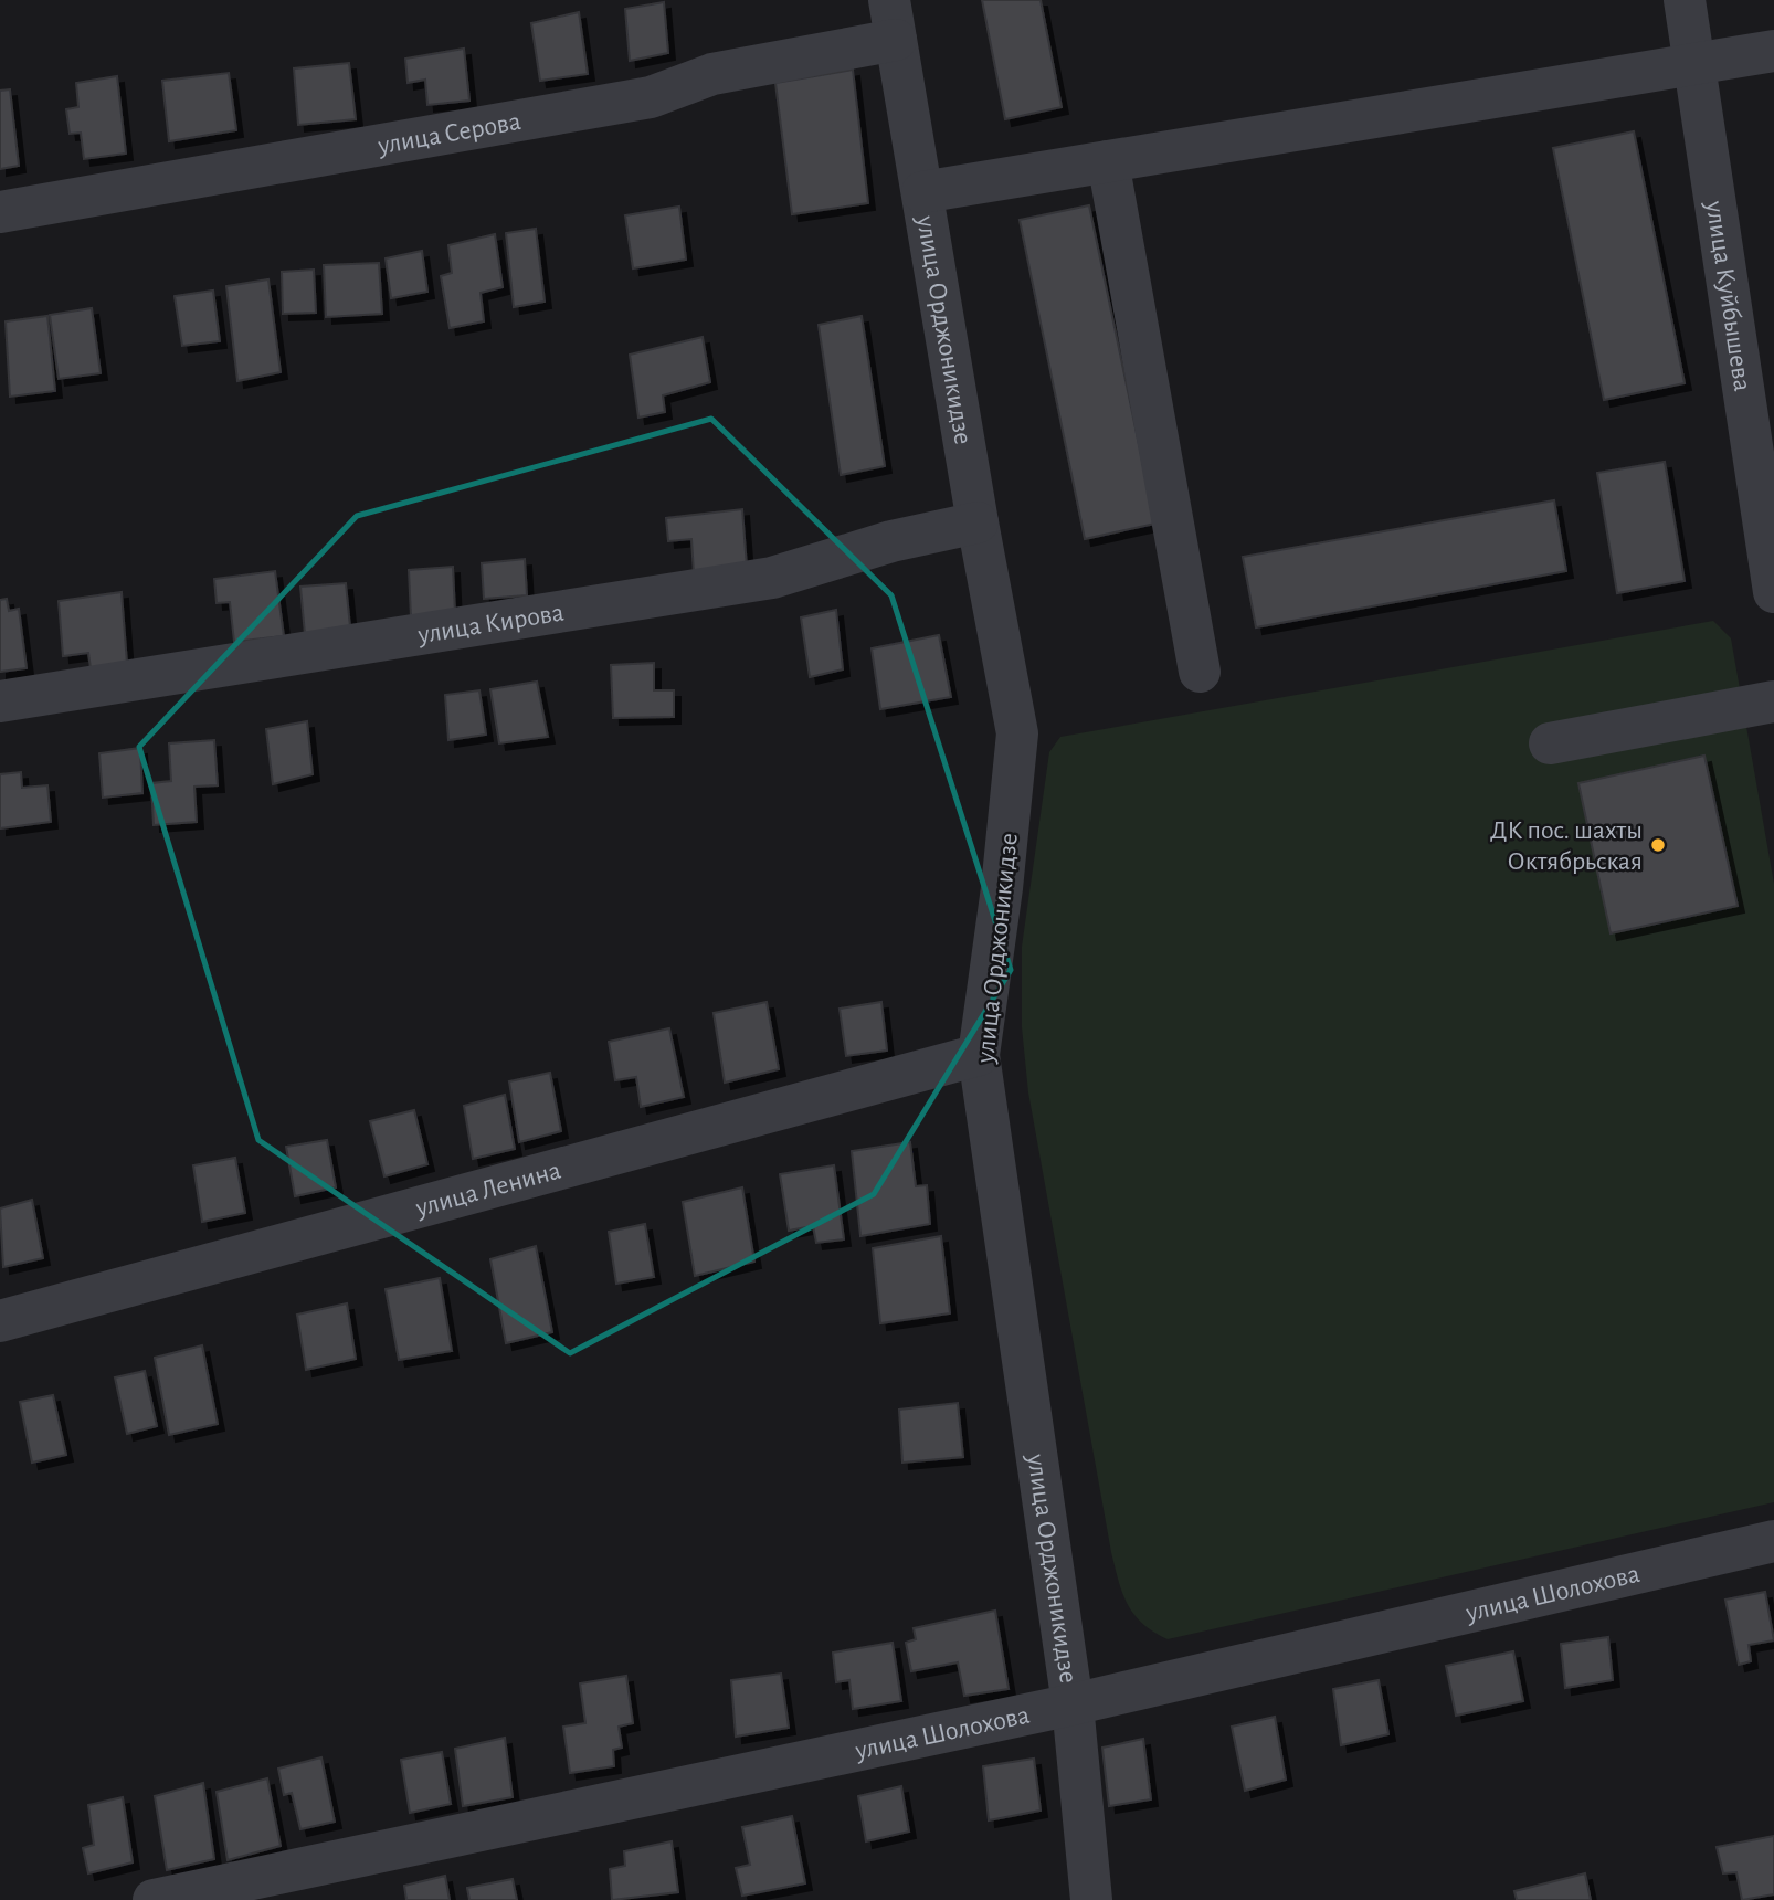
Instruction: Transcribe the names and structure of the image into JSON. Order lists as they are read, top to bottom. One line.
{"streets":{"street":["улица Серова","улица Куйбышева","улица Орджоникидзе","улица Кирова","улица Ленина","улица Шолохова"]},"crossings":[["улица Серова","улица Орджоникидзе"],["улица Орджоникидзе","улица Кирова"],["улица Орджоникидзе","улица Ленина"],["улица Орджоникидзе","улица Шолохова"]],"places":["ДК пос. шахты Октябрьская"]}
